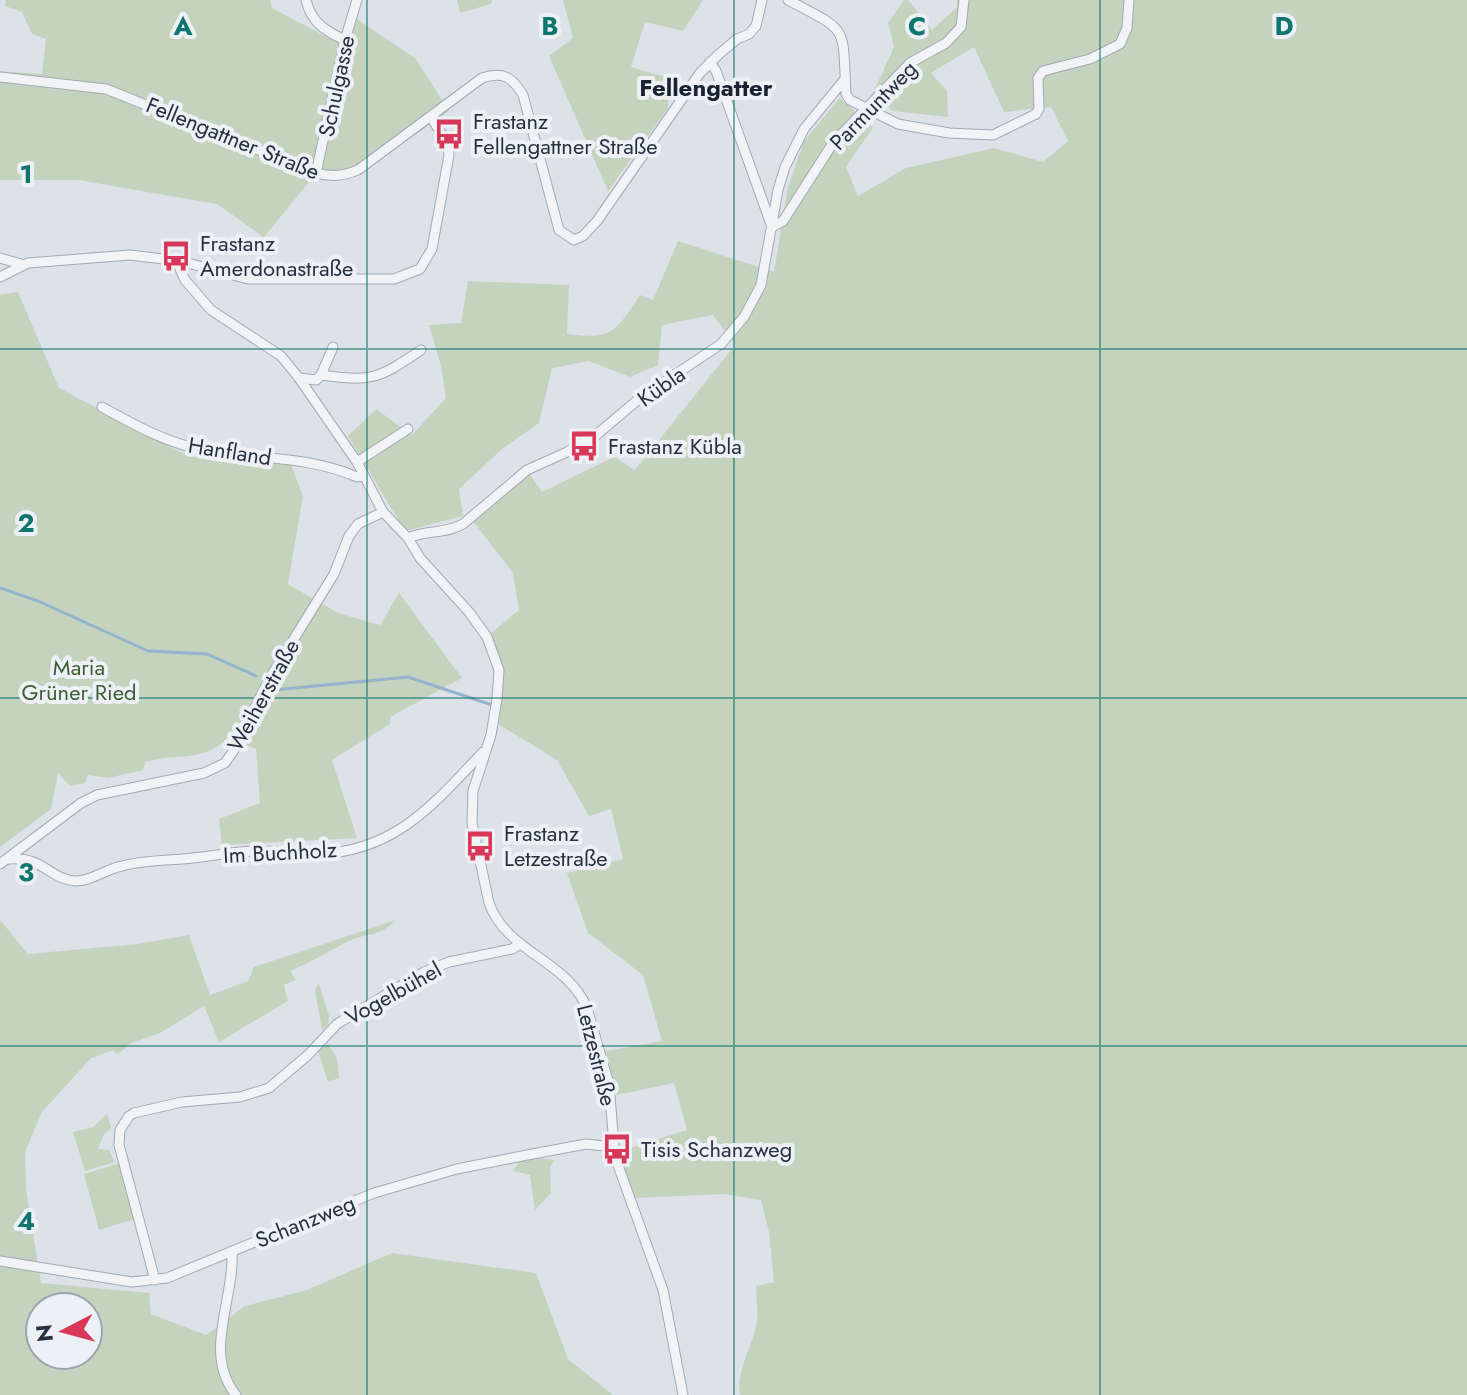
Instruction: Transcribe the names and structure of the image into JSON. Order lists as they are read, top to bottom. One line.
{"streets":{"street":["Schulgasse","Parmuntweg","Fellengattner Straße","Kübla","Hanfland","Weiherstraße","Im Buchholz","Vogelbühel","Letzestraße","Schanzweg"]},"crossings":[["Schulgasse","Fellengattner Straße"],["Parmuntweg","Kübla"],["Kübla","Letzestraße"],["Hanfland","Letzestraße"],["Weiherstraße","Im Buchholz"],["Weiherstraße","Letzestraße"],["Im Buchholz","Letzestraße"],["Vogelbühel","Letzestraße"],["Vogelbühel","Schanzweg"],["Letzestraße","Schanzweg"]],"districts":["Fellengatter"],"parks":["Maria Grüner Ried"],"places":{"bus stop":["Frastanz Fellengattner Straße","Frastanz Amerdonastraße","Frastanz Kübla","Frastanz Letzestraße","Tisis Schanzweg"]},"north":"left","grid":{"columns":["A","B","C","D"],"rows":["1","2","3","4"]}}
